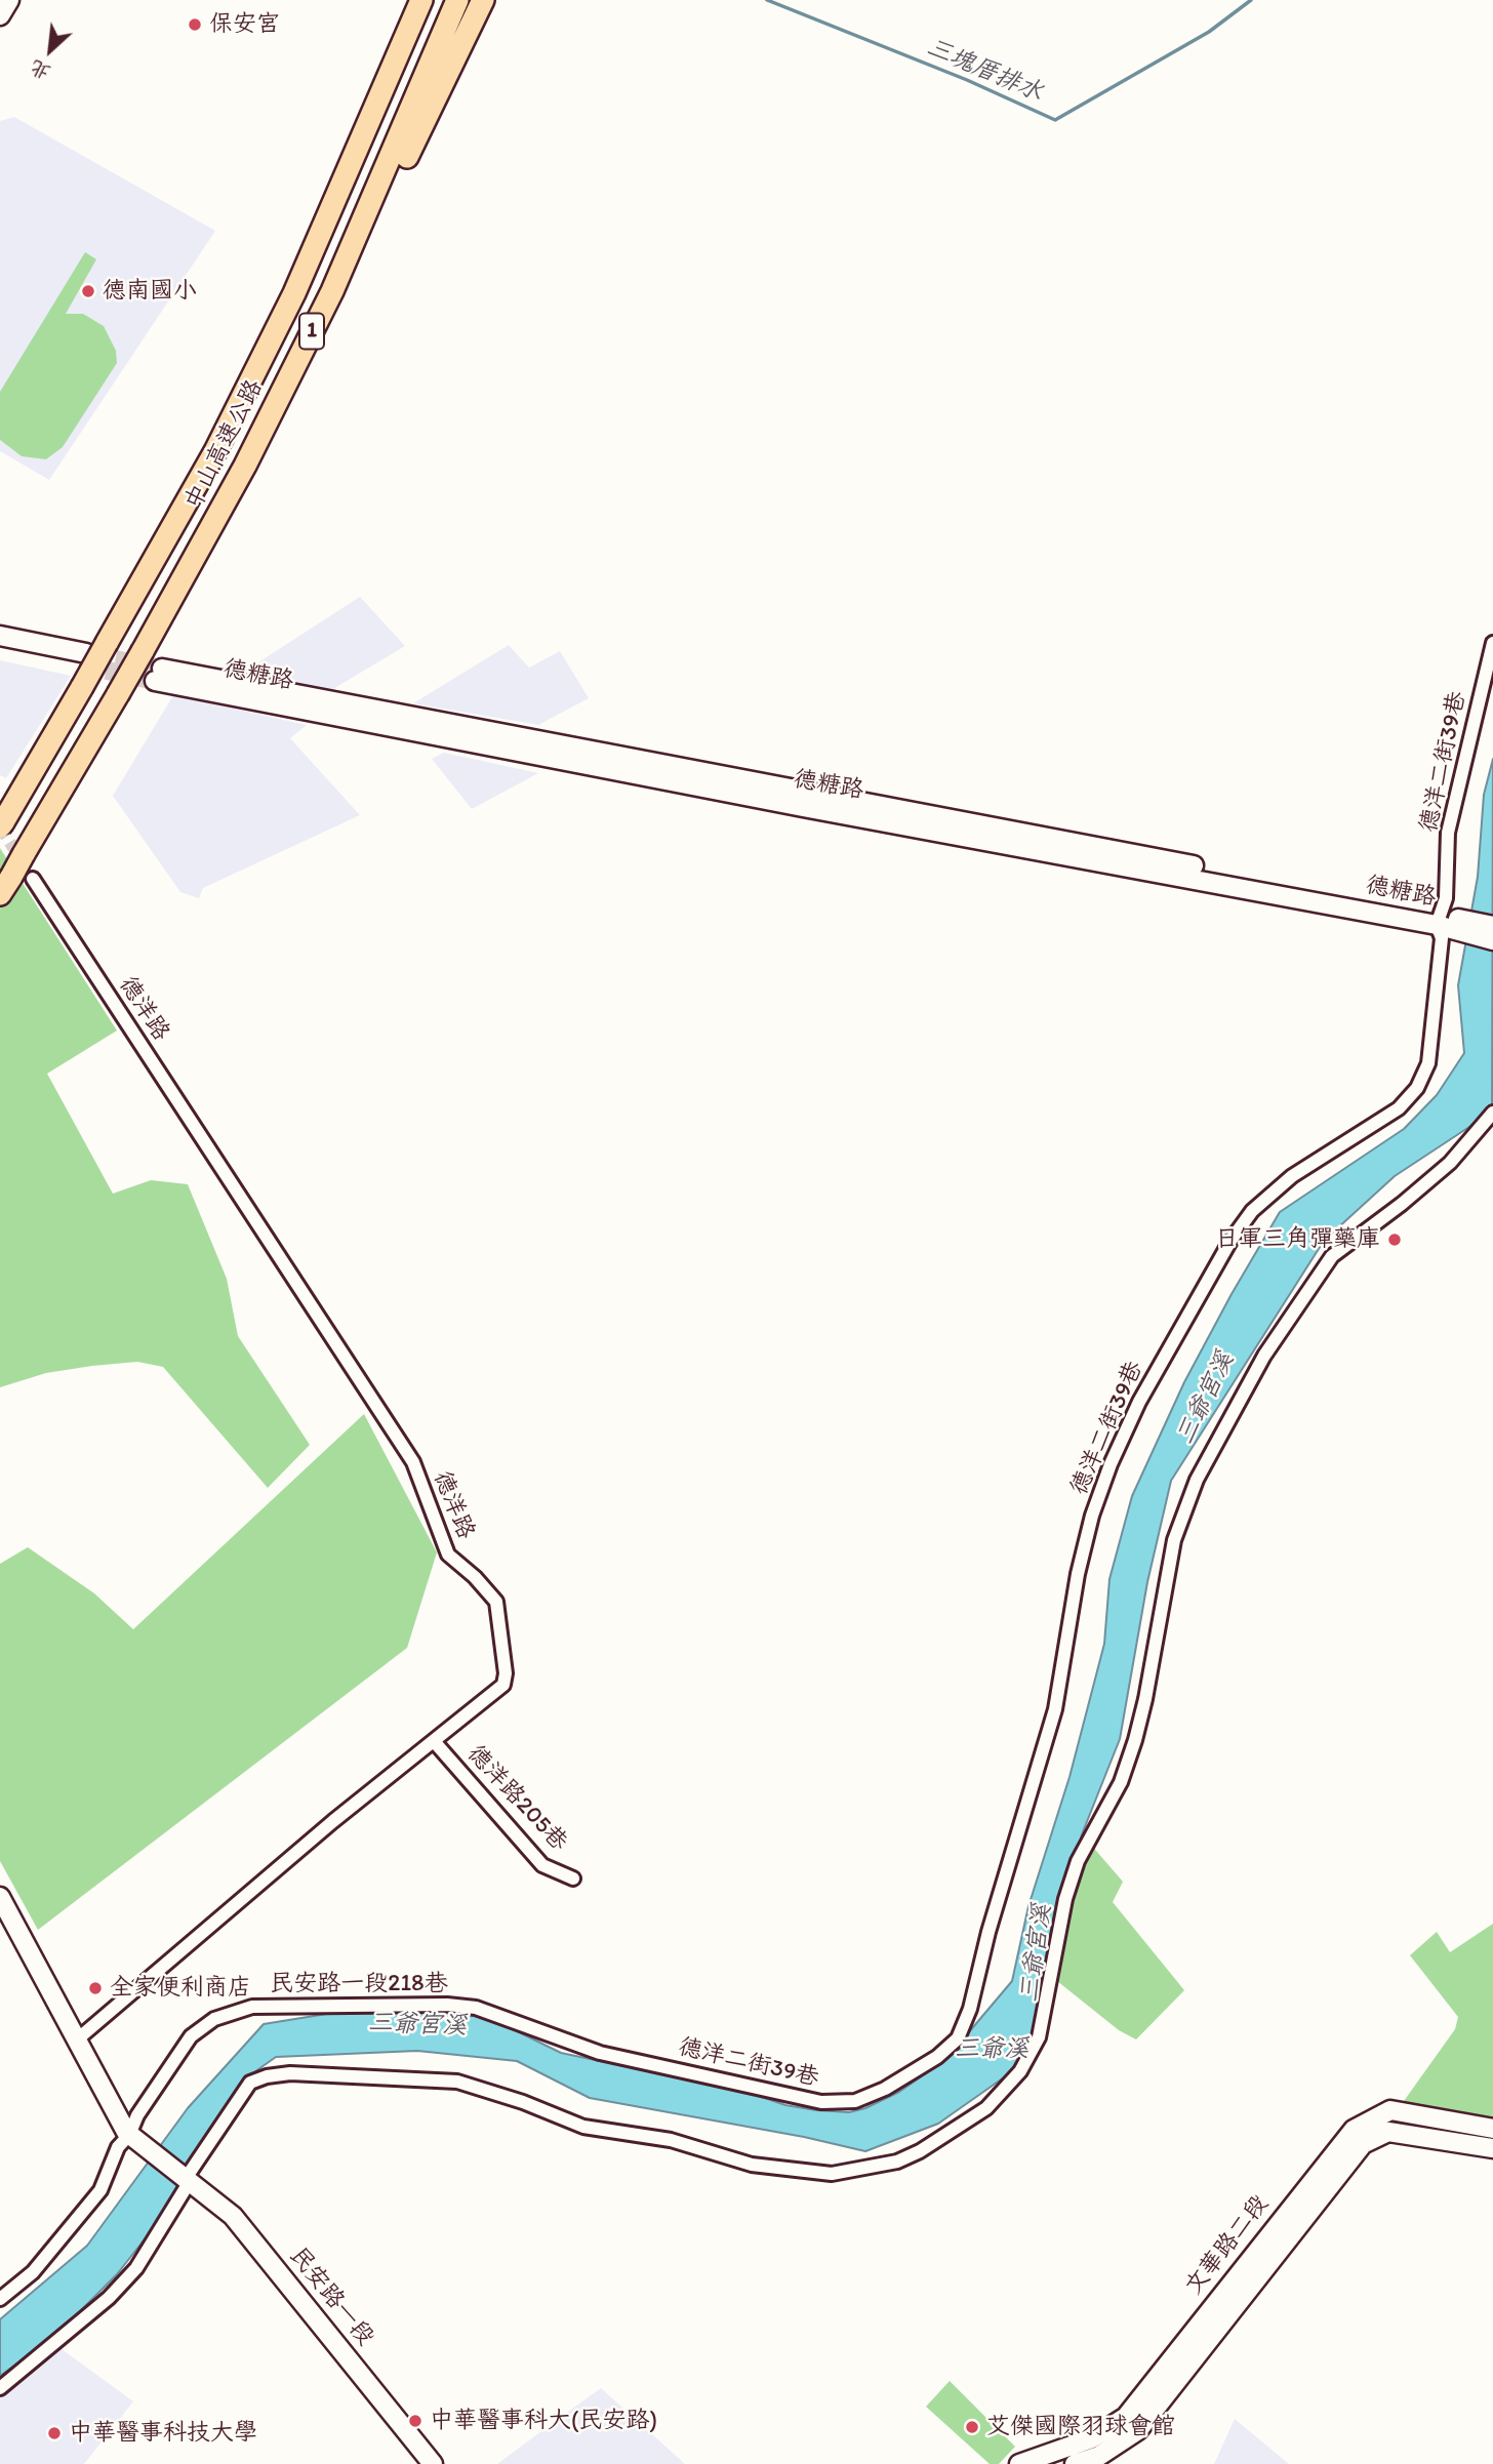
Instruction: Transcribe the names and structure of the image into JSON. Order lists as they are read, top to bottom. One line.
{"streets":{"highway":["1","中山高速公路"],"street":["德糖路","德洋二街39巷","德洋路","德洋路205巷","民安路一段218巷","文華路二段","民安路一段"]},"crossings":[["德糖路","德洋二街39巷"],["德洋二街39巷","民安路一段218巷"],["德洋路","德洋路205巷"],["民安路一段218巷","民安路一段"]],"water":["三塊厝排水","三爺宮溪","三爺溪"],"places":["保安宮","德南國小","日軍三角彈藥庫","全家便利商店","中華醫事科大(民安路)","艾傑國際羽球會館","中華醫事科技大學"],"north":"bottom left"}
